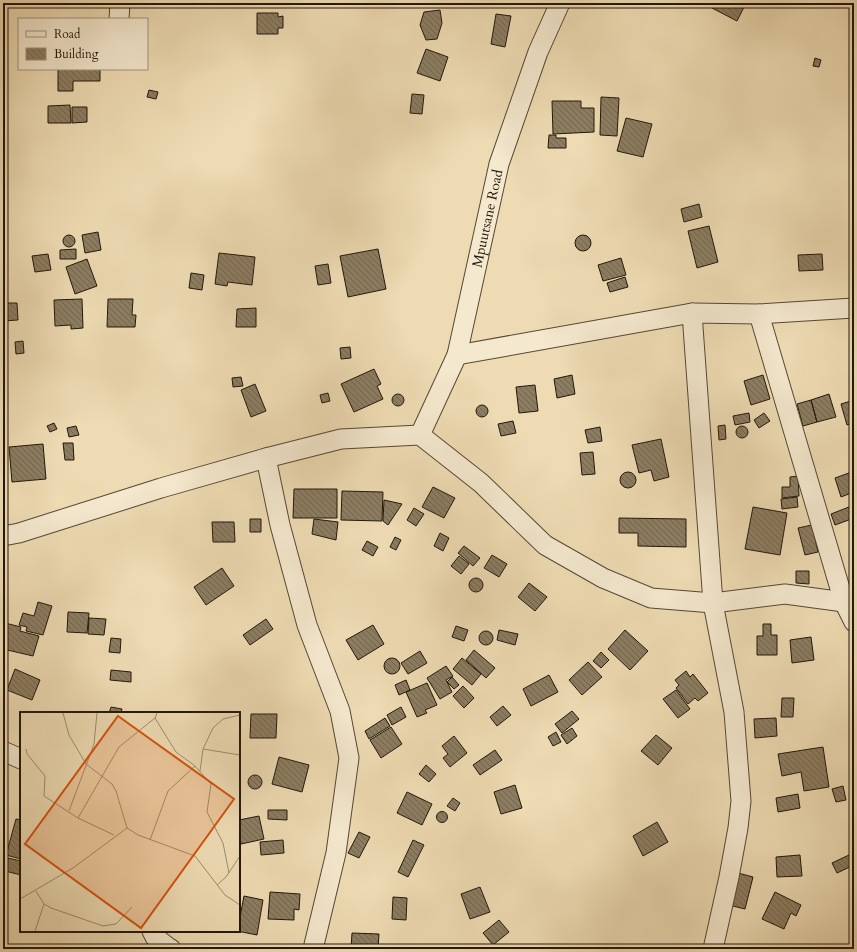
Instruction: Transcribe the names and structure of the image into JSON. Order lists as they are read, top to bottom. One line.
{"streets":{"street":["Mpuutsane Road"]},"legend":["Road","Building"]}
